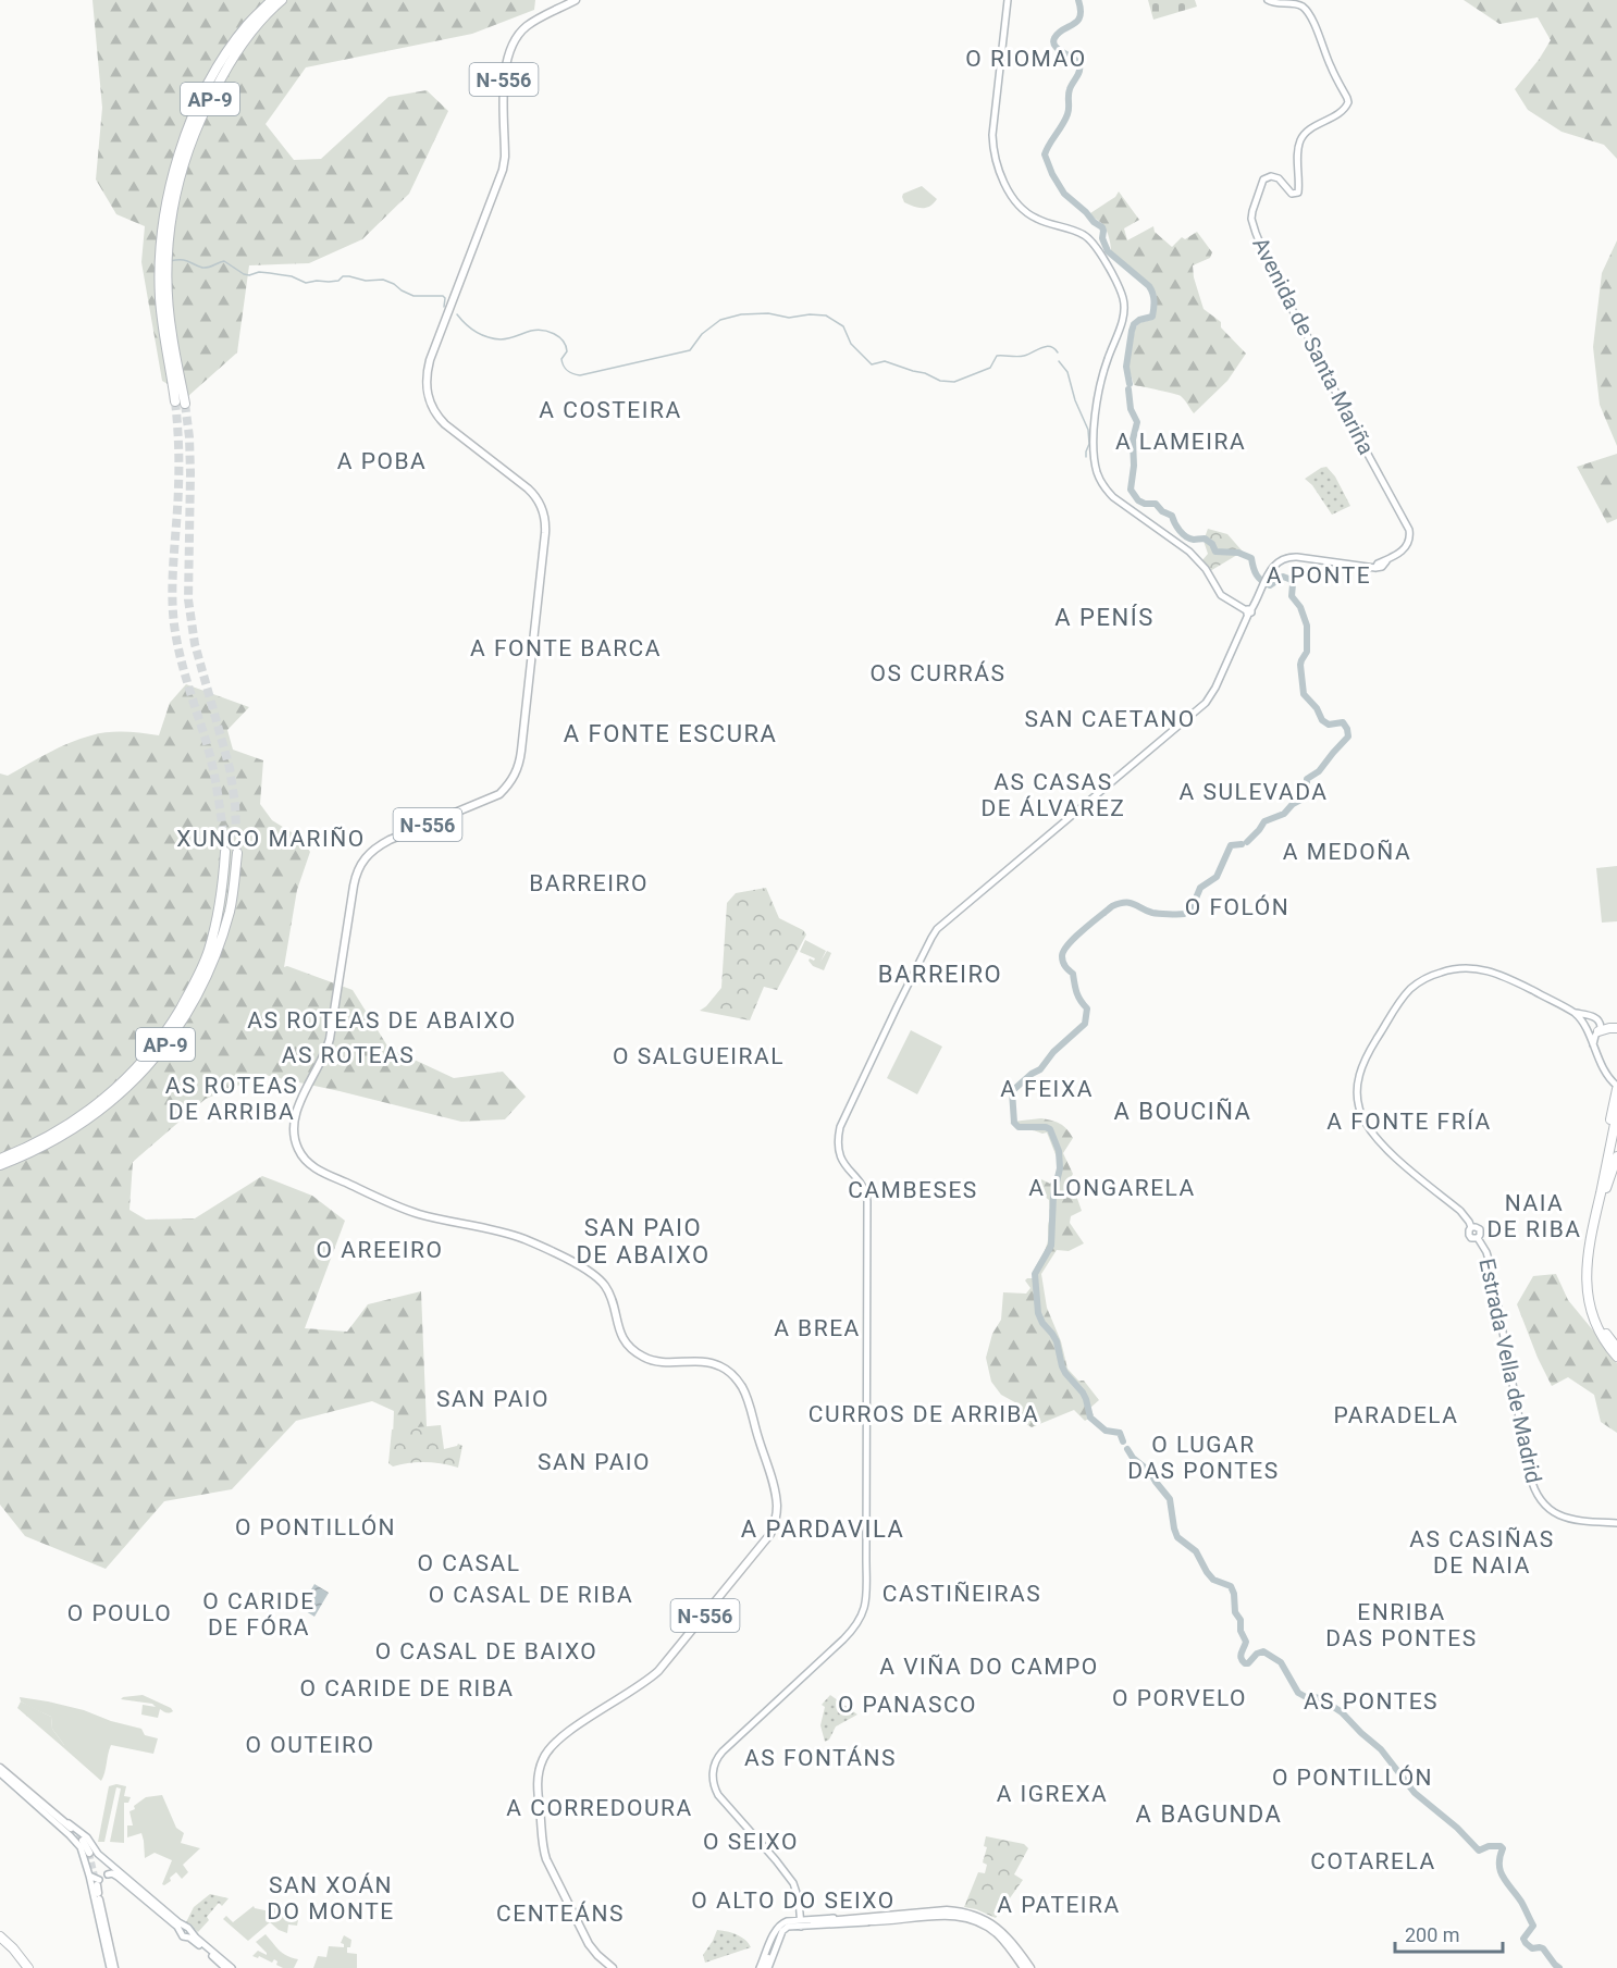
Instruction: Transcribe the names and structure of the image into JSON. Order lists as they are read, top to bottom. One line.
{"streets":{"highway":["AP-9"],"main road":["N-556","Avenida de Santa Mariña","Estrada Vella de Madrid"]},"districts":["O RIOMAO","A COSTEIRA","A LAMEIRA","A POBA","A PONTE","A PENÍS","A FONTE BARCA","OS CURRÁS","SAN CAETANO","A FONTE ESCURA","AS CASAS DE ÁLVAREZ","A SULEVADA","XUNCO MARIÑO","A MEDOÑA","BARREIRO","O FOLÓN","BARREIRO","AS ROTEAS DE ABAIXO","AS ROTEAS","O SALGUEIRAL","AS ROTEAS DE ARRIBA","A FEIXA","A BOUCIÑA","A FONTE FRÍA","A LONGARELA","CAMBESES","NAIA DE RIBA","SAN PAIO DE ABAIXO","O AREEIRO","A BREA","SAN PAIO","CURROS DE ARRIBA","PARADELA","O LUGAR DAS PONTES","SAN PAIO","O PONTILLÓN","A PARDAVILA","AS CASIÑAS DE NAIA","O CASAL","CASTIÑEIRAS","O CASAL DE RIBA","O CARIDE DE FÓRA","ENRIBA DAS PONTES","O POULO","O CASAL DE BAIXO","A VIÑA DO CAMPO","O CARIDE DE RIBA","O PORVELO","AS PONTES","O PANASCO","O OUTEIRO","AS FONTÁNS","O PONTILLÓN","A IGREXA","A CORREDOURA","A BAGUNDA","O SEIXO","COTARELA","SAN XOÁN DO MONTE","O ALTO DO SEIXO","A PATEIRA","CENTEÁNS"],"scale_bar":"200 m"}
